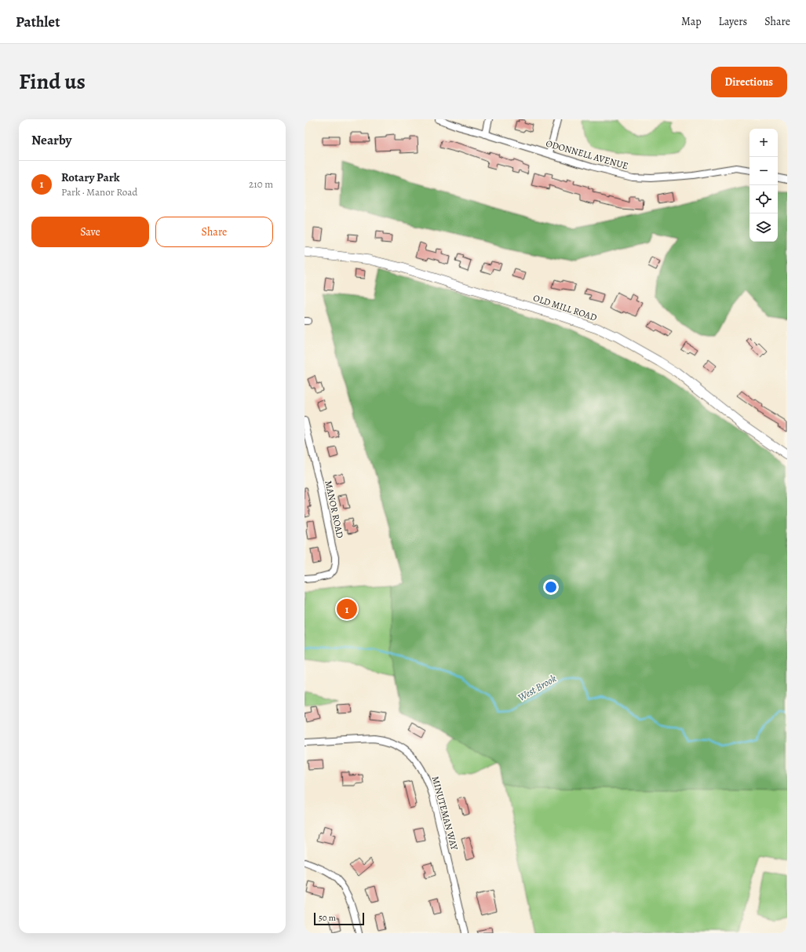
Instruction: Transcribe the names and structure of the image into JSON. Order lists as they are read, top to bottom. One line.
{"streets":{"main road":["OLD MILL ROAD"],"street":["ODONNELL AVENUE","MANOR ROAD","MINUTEMAN WAY"]},"water":["West Brook"],"scale_bar":"50 m","page":{"header":"Pathlet","nav":["Map","Layers","Share"],"title":"Find us","buttons":["Directions",["Save","Share"]],"heading":"Nearby","map_buttons":["+","−"],"list":[{"mark":"1","name":"Rotary Park","note":"Park · Manor Road","value":"210 m"}],"pins":"1","scale":"50 m"}}
